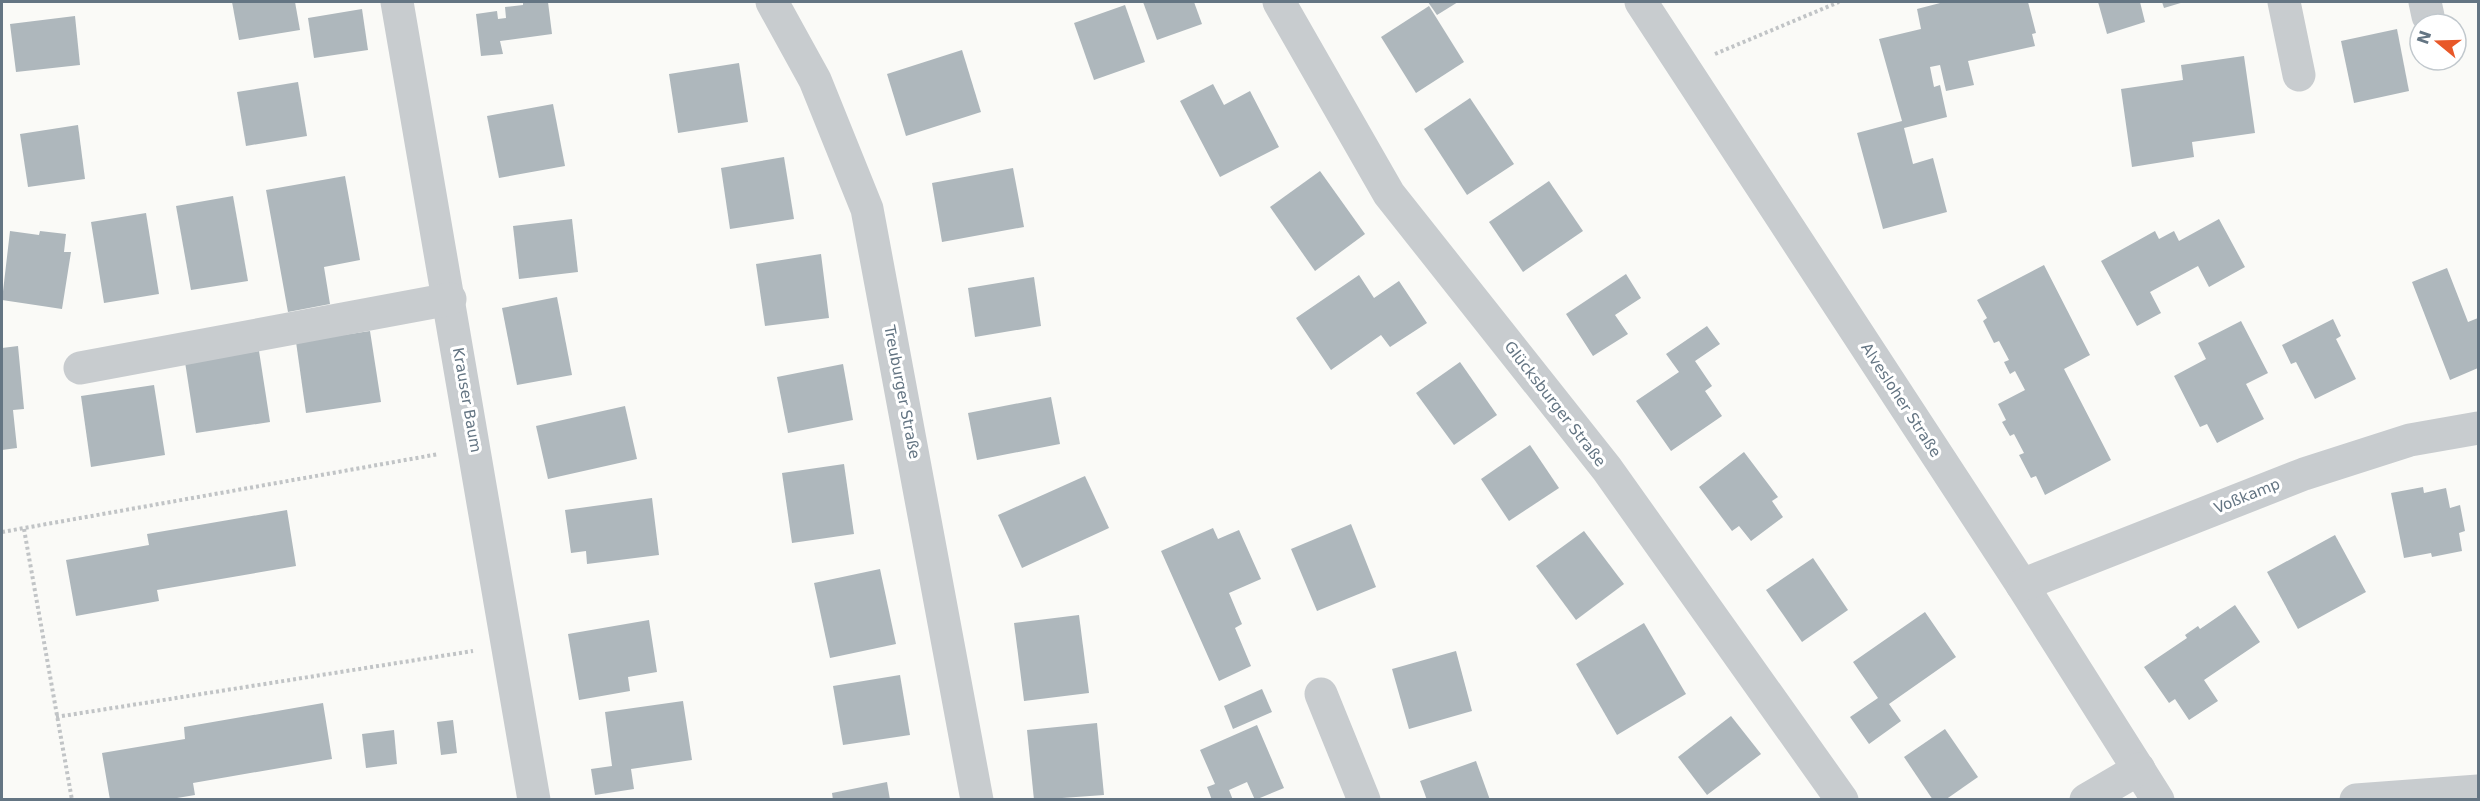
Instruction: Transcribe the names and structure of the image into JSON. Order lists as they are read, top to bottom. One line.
{"streets":{"street":["Treuburger Straße","Krauser Baum","Alvesloher Straße","Glücksburger Straße","Voßkamp"]},"crossings":[["Alvesloher Straße","Voßkamp"]],"north":"left"}
